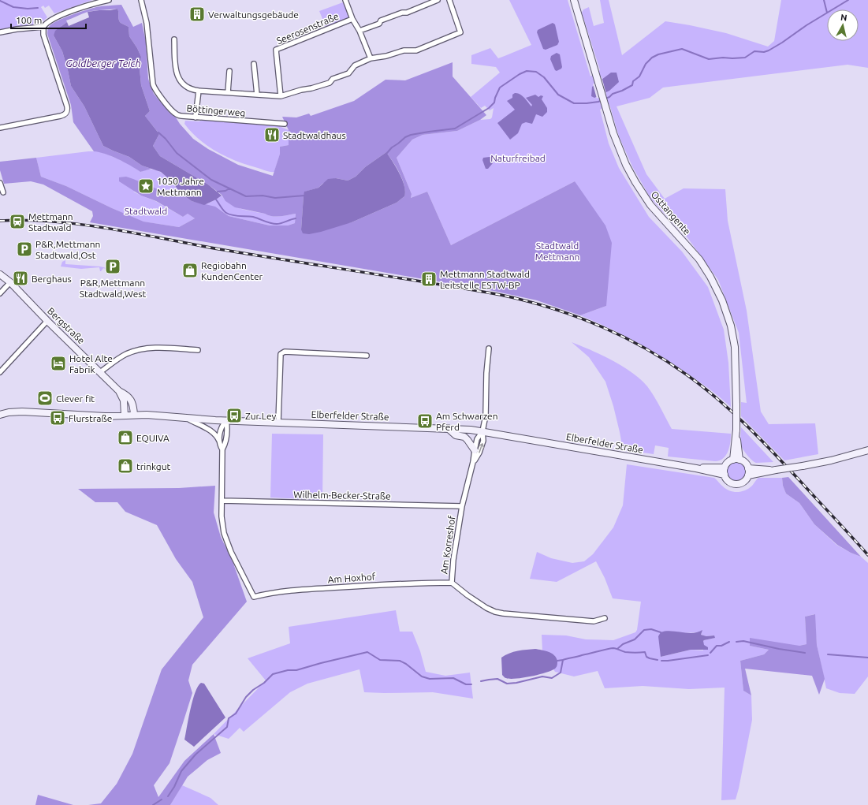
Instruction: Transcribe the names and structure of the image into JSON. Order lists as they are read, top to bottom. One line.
{"streets":{"main road":["Osttangente","Bergstraße","Elberfelder Straße"],"street":["Seerosenstraße","Böttingerweg","Wilhelm-Becker-Straße","Am Korreshof","Am Hoxhof"]},"crossings":[["Osttangente","Elberfelder Straße"],["Bergstraße","Elberfelder Straße"],["Elberfelder Straße","Am Korreshof"],["Wilhelm-Becker-Straße","Am Korreshof"],["Wilhelm-Becker-Straße","Am Hoxhof"],["Am Korreshof","Am Hoxhof"]],"water":["Goldberger Teich"],"parks":["Naturfreibad","Stadtwald","Stadtwald Mettmann"],"places":{"building":["Verwaltungsgebäude","Mettmann Stadtwald Leitstelle ESTW-BP"],"restaurant":["Stadtwaldhaus","Berghaus"],"place":["1050 Jahre Mettmann"],"station":["Mettmann Stadtwald"],"parking":["P&R,Mettmann Stadtwald,Ost","P&R,Mettmann Stadtwald,West"],"shop":["Regiobahn KundenCenter","EQUIVA","trinkgut"],"hotel":["Hotel Alte Fabrik"],"sports":["Clever fit"],"bus stop":["Zur Ley","Flurstraße","Am Schwarzen Pferd"]},"scale_bar":"100 m","north":"top"}
